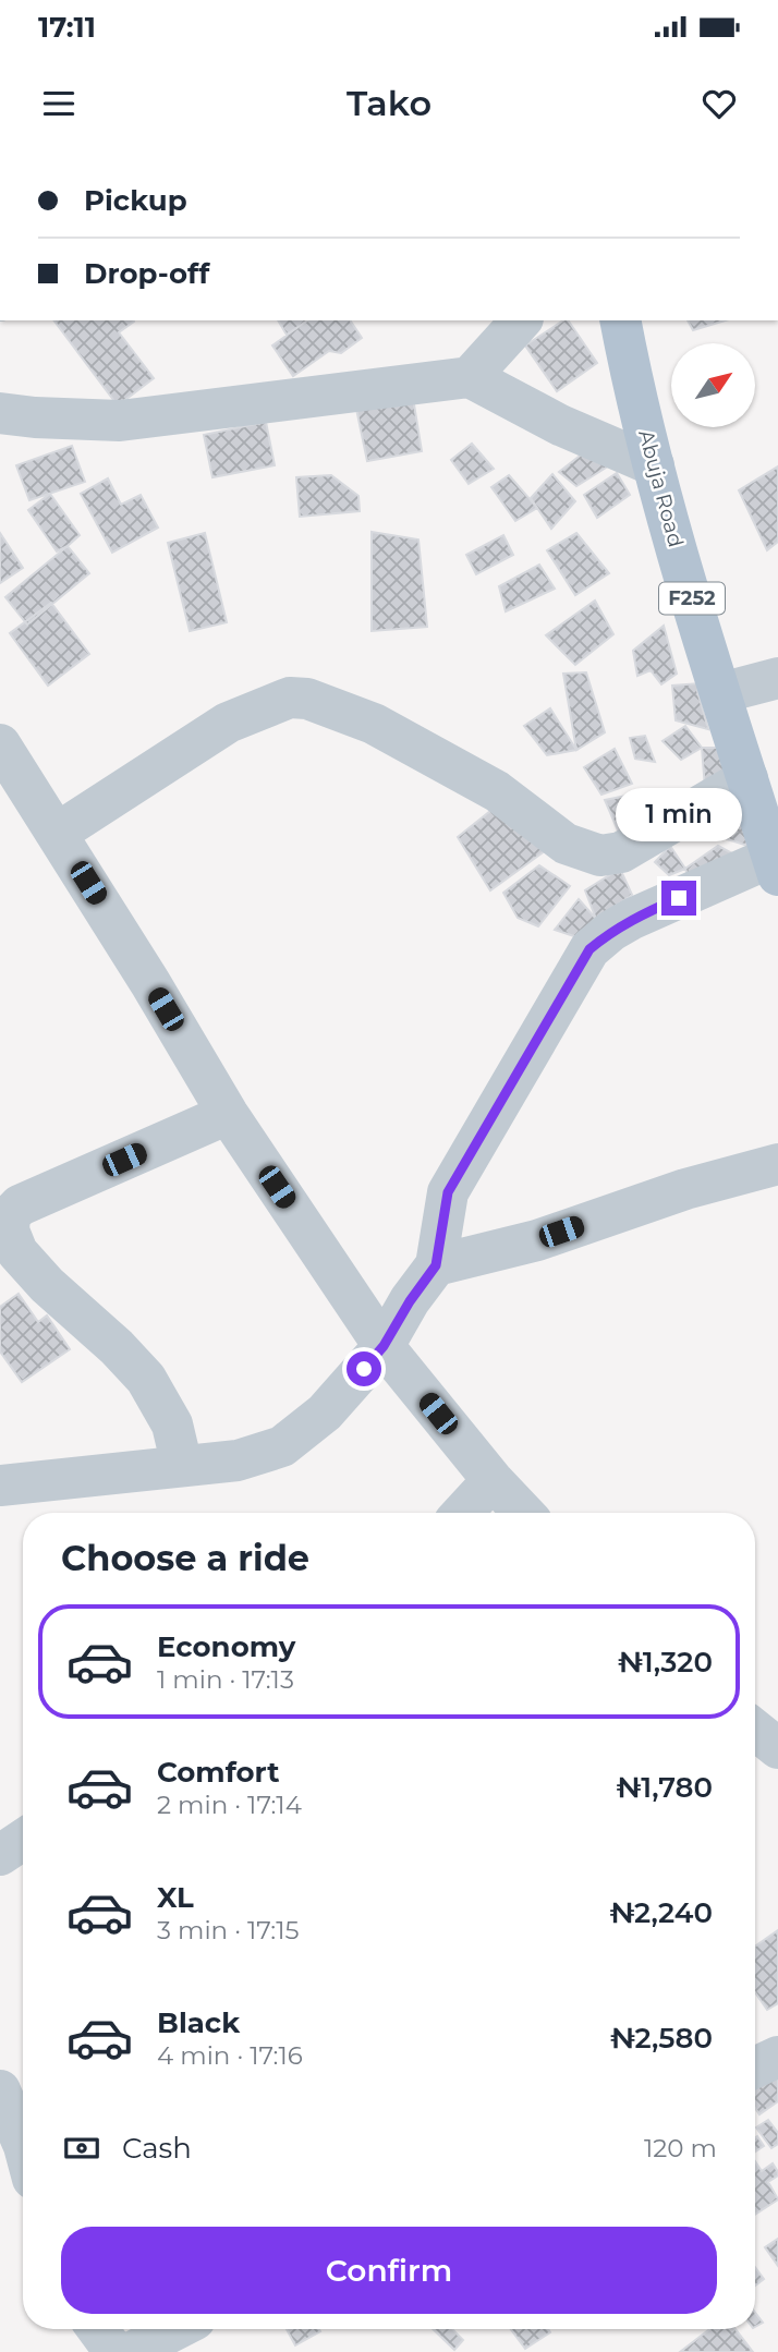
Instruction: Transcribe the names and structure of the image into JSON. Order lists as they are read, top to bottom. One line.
{"streets":{"main road":["Abuja Road","F252"]},"north":"top right","page":{"status":"17:11","header":"Tako","banner":["Pickup","Drop-off"],"bubble":"1 min","heading":"Choose a ride","list":[{"name":"Economy","note":"1 min · 17:13","value":"₦1,320"},{"name":"Comfort","note":"2 min · 17:14","value":"₦1,780"},{"name":"XL","note":"3 min · 17:15","value":"₦2,240"},{"name":"Black","note":"4 min · 17:16","value":"₦2,580"}],"pay":["Cash","120 m"],"buttons":"Confirm"}}
